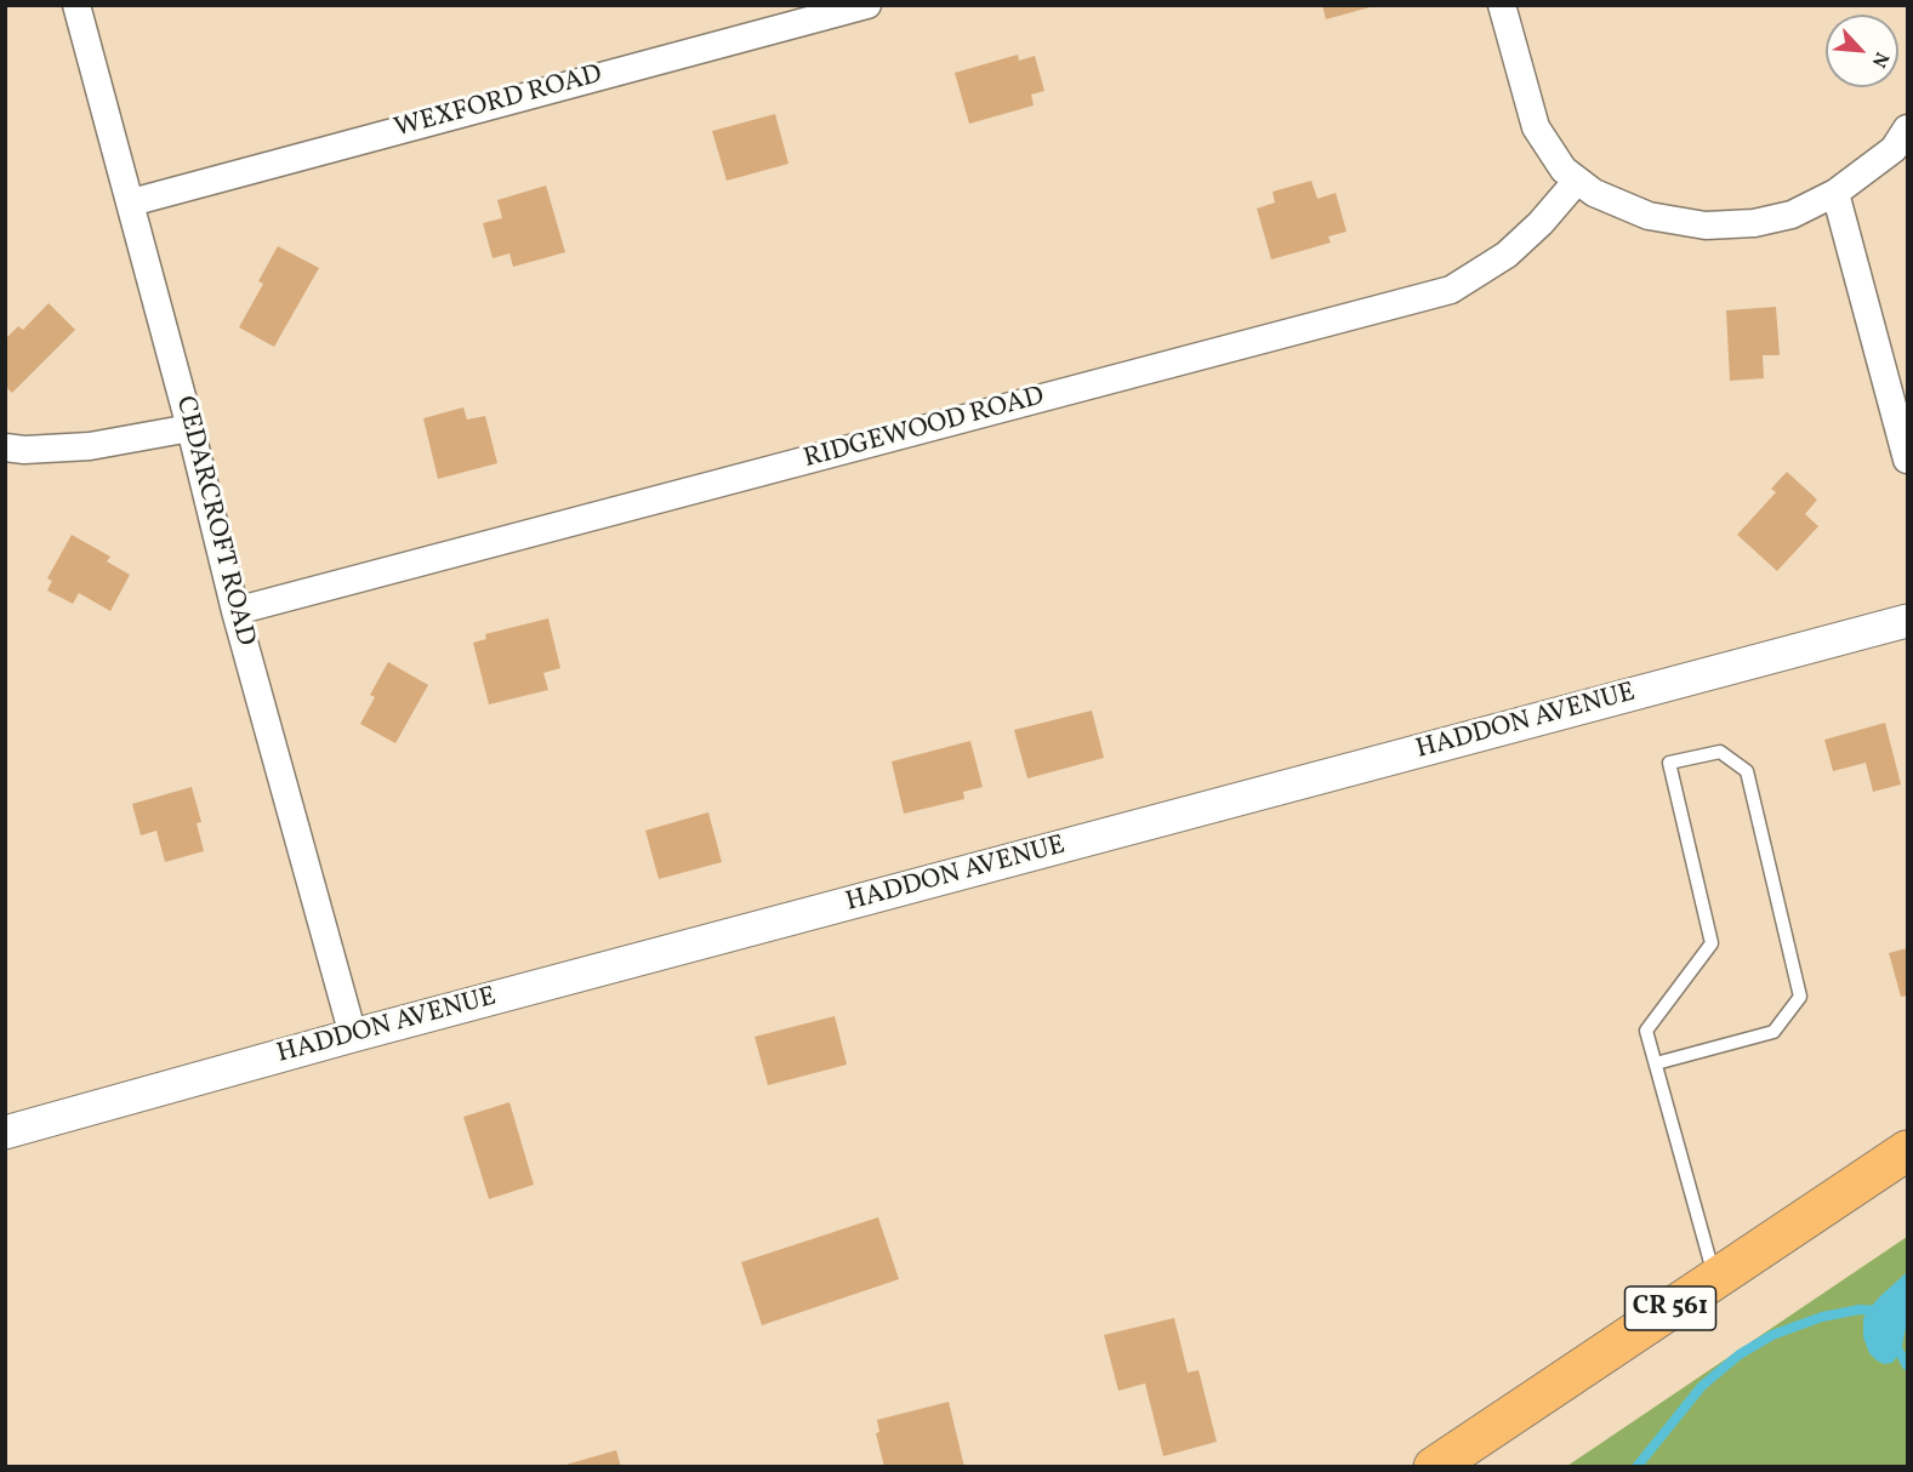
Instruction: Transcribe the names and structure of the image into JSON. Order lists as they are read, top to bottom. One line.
{"streets":{"main road":["CR 561"],"street":["WEXFORD ROAD","RIDGEWOOD ROAD","CEDARCROFT ROAD","HADDON AVENUE"]},"crossings":[["WEXFORD ROAD","CEDARCROFT ROAD"],["RIDGEWOOD ROAD","CEDARCROFT ROAD"],["CEDARCROFT ROAD","HADDON AVENUE"]],"north":"bottom right"}
